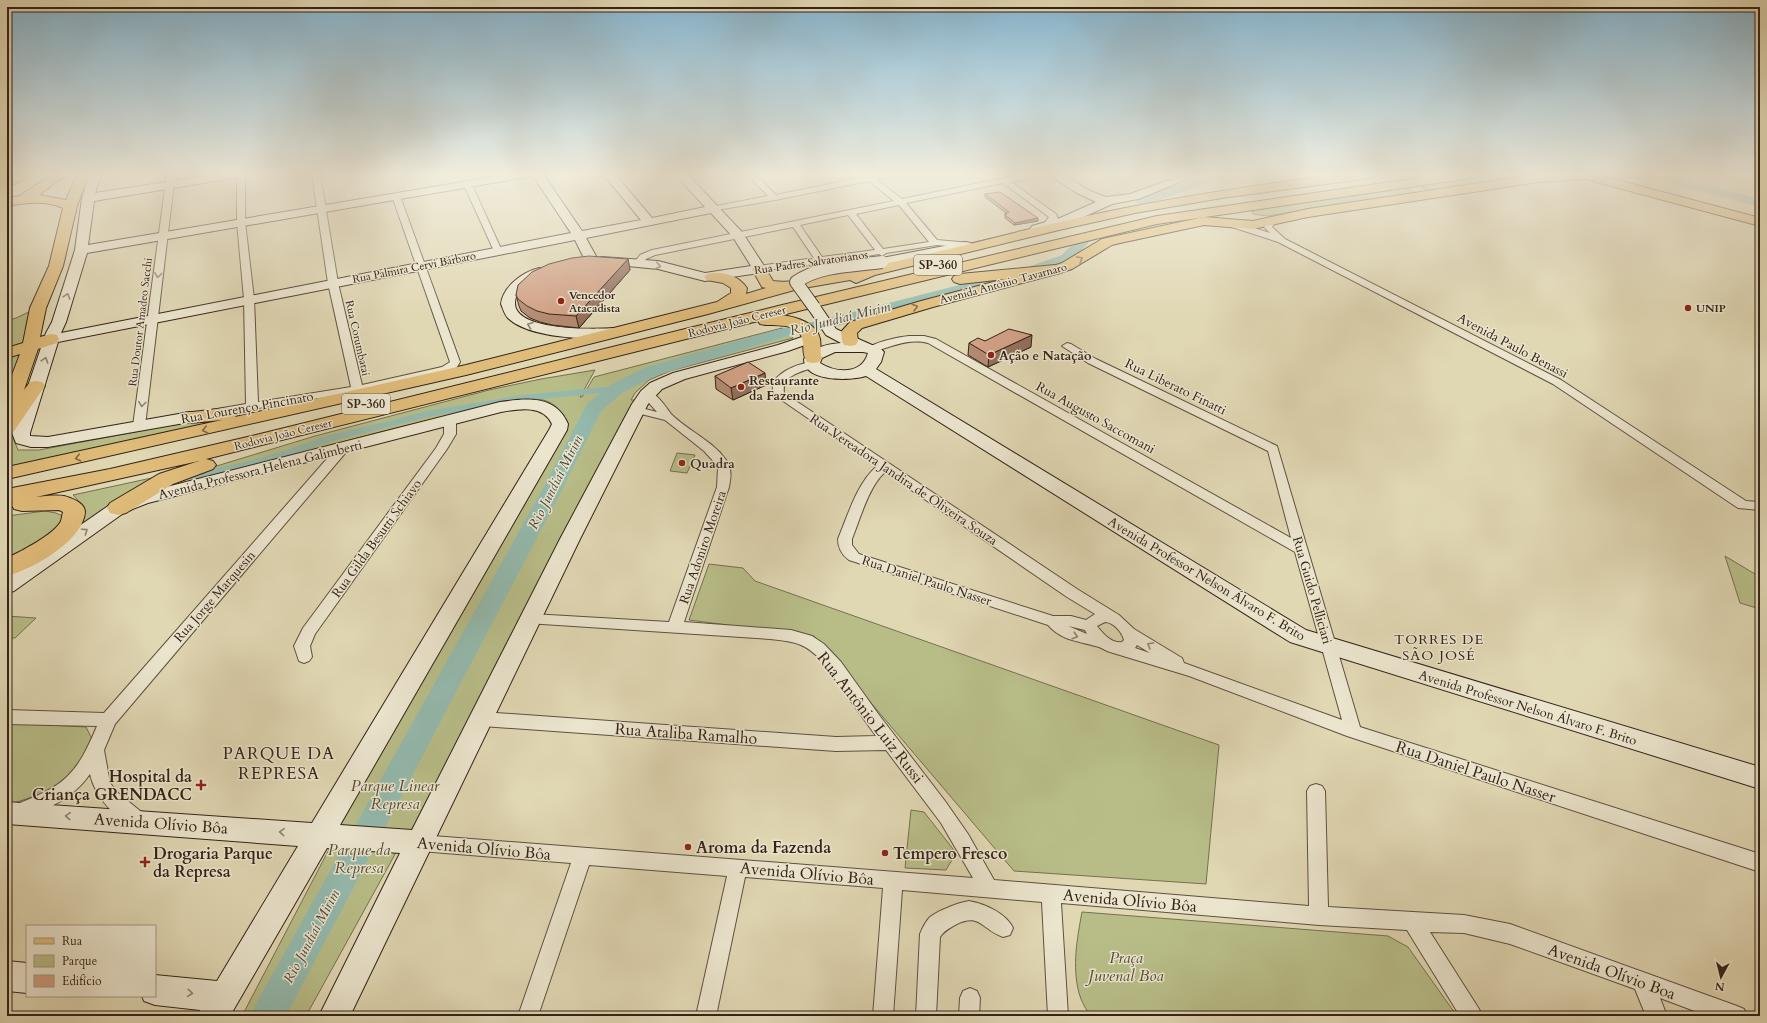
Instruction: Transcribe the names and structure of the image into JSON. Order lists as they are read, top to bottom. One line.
{"streets":{"highway":["SP-360","Rodovia João Cereser"],"main road":["Avenida Antônio Tavarnaro"],"street":["Rua Padres Salvatorianos","Rua Palmira Cervi Bárbaro","Rua Doutor Amadeo Sacchi","Rua Corumbataí","Avenida Paulo Benassi","Rua Liberato Finatti","Rua Lourenço Pincinato","Rua Augusto Saccomani","Avenida Professora Helena Galimberti","Rua Vereadora Jandira de Oliveira Souza","Rua Gilda Besutti Schiavo","Rua Adoniro Moreira","Avenida Professor Nelson Álvaro F. Brito","Rua Daniel Paulo Nasser","Rua Guido Pelliciari","Rua Jorge Marquesin","Rua Antônio Luiz Russi","Rua Ataliba Ramalho","Avenida Olívio Bôa","Avenida Olívio Boa"]},"crossings":[["Rua Padres Salvatorianos","Rodovia João Cereser"],["Rua Palmira Cervi Bárbaro","Rua Doutor Amadeo Sacchi"],["Rua Palmira Cervi Bárbaro","Rua Corumbataí"],["Rua Palmira Cervi Bárbaro","Rua Lourenço Pincinato"],["Avenida Antônio Tavarnaro","Rodovia João Cereser"],["Avenida Antônio Tavarnaro","Rua Augusto Saccomani"],["Rua Doutor Amadeo Sacchi","Rua Lourenço Pincinato"],["Rua Corumbataí","Rua Lourenço Pincinato"],["Rua Liberato Finatti","Rua Guido Pelliciari"],["Rua Augusto Saccomani","Rua Guido Pelliciari"],["Avenida Professora Helena Galimberti","Rua Gilda Besutti Schiavo"],["Avenida Professora Helena Galimberti","Rua Jorge Marquesin"],["Avenida Professora Helena Galimberti","Avenida Olívio Bôa"],["Rua Vereadora Jandira de Oliveira Souza","Rua Daniel Paulo Nasser"],["Rua Adoniro Moreira","Rua Antônio Luiz Russi"],["Avenida Professor Nelson Álvaro F. Brito","Rua Guido Pelliciari"],["Rua Daniel Paulo Nasser","Rua Guido Pelliciari"],["Rua Jorge Marquesin","Avenida Olívio Bôa"],["Rua Antônio Luiz Russi","Rua Ataliba Ramalho"],["Rua Antônio Luiz Russi","Avenida Olívio Bôa"],["Avenida Olívio Bôa","Avenida Olívio Boa"]],"districts":["TORRES DE SÃO JOSÉ","PARQUE DA REPRESA"],"water":["Rio Jundiaí Mirim"],"parks":["Parque Linear Represa","Parque da Represa","Praça Juvenal Boa"],"places":{"other":["Vencedor Atacadista","UNIP","Ação e Natação","Restaurante da Fazenda","Quadra","Aroma da Fazenda","Tempero Fresco"],"health":["Hospital da Criança GRENDACC","Drogaria Parque da Represa"]},"legend":["Rua","Parque","Edifício"],"north":"bottom"}
